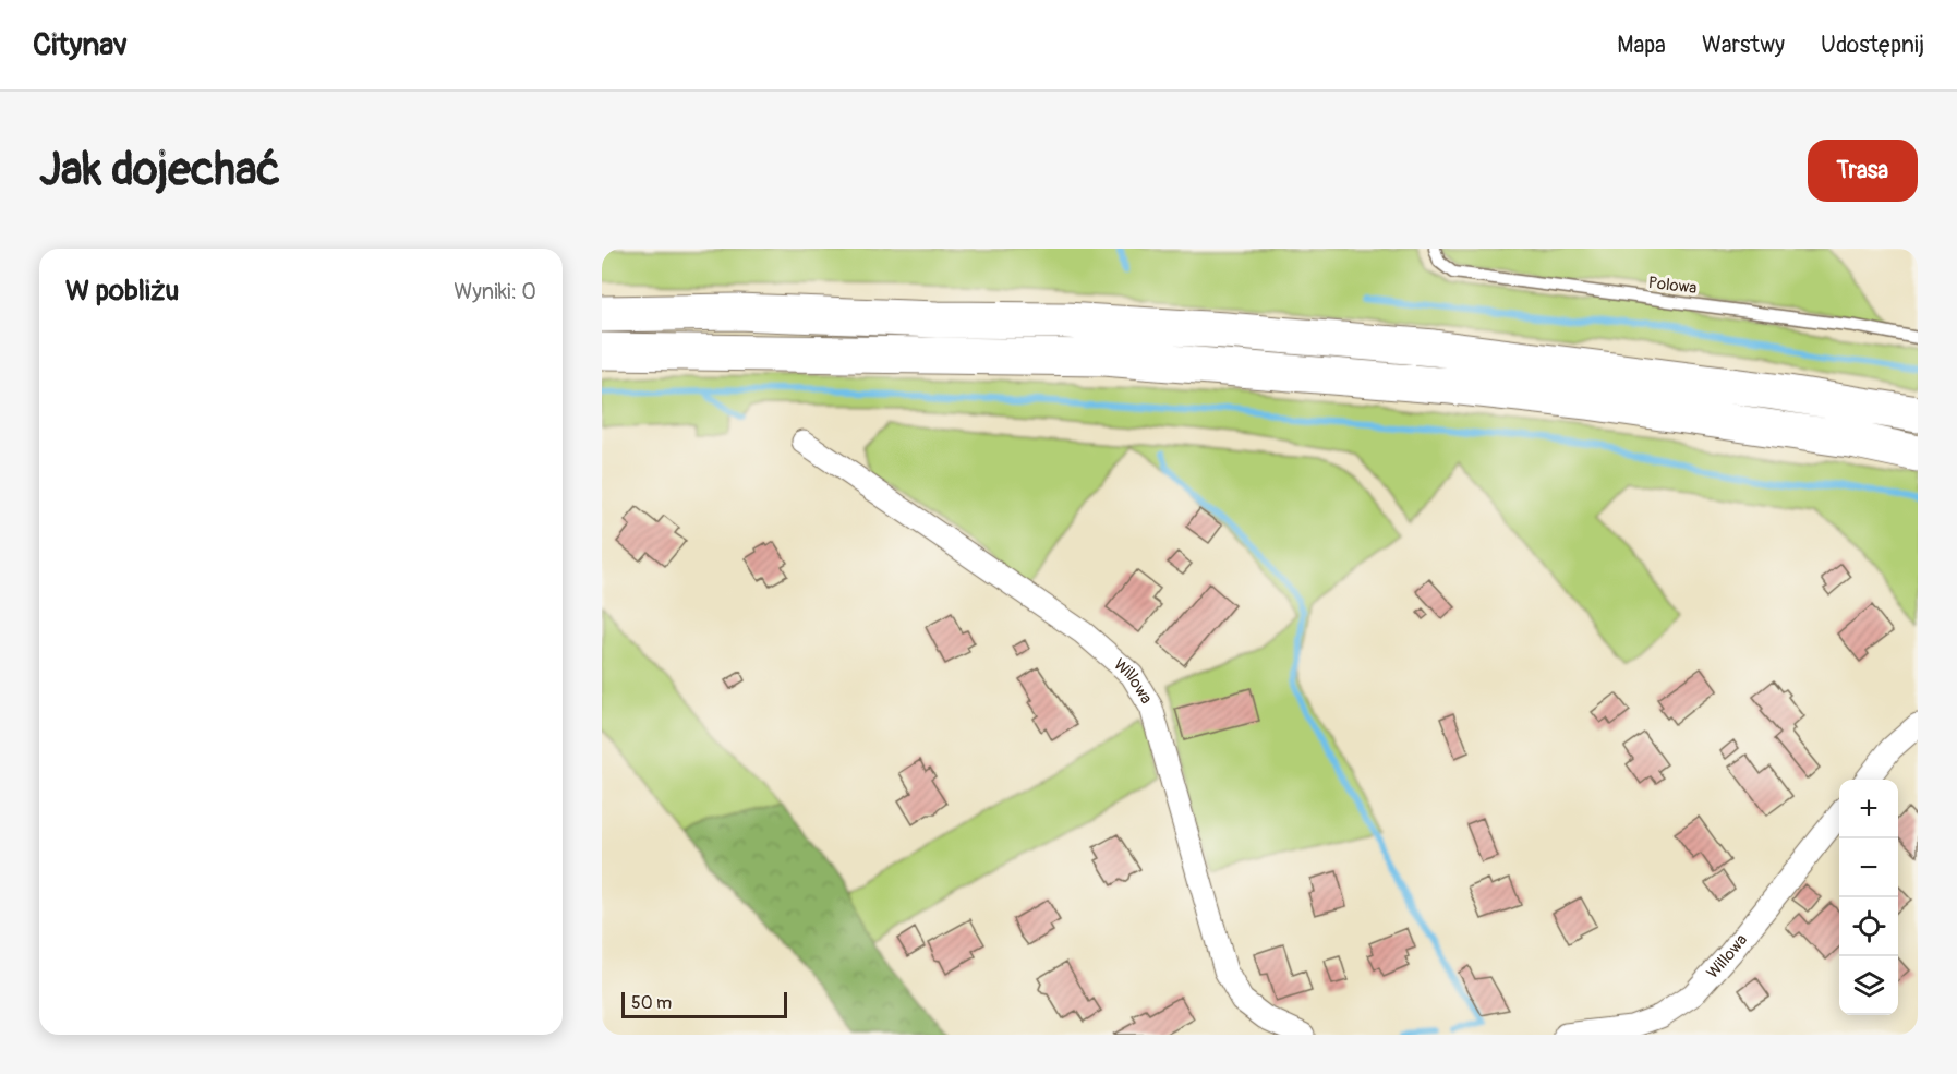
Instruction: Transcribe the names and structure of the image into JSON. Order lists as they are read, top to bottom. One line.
{"streets":{"street":["Willowa"],"lane":["Polowa"]},"scale_bar":"50 m","page":{"header":"Citynav","nav":["Mapa","Warstwy","Udostępnij"],"buttons":"Trasa","title":"Jak dojechać","heading":["W pobliżu","Wyniki: 0"],"map_buttons":["+","−"],"scale":"50 m"}}
